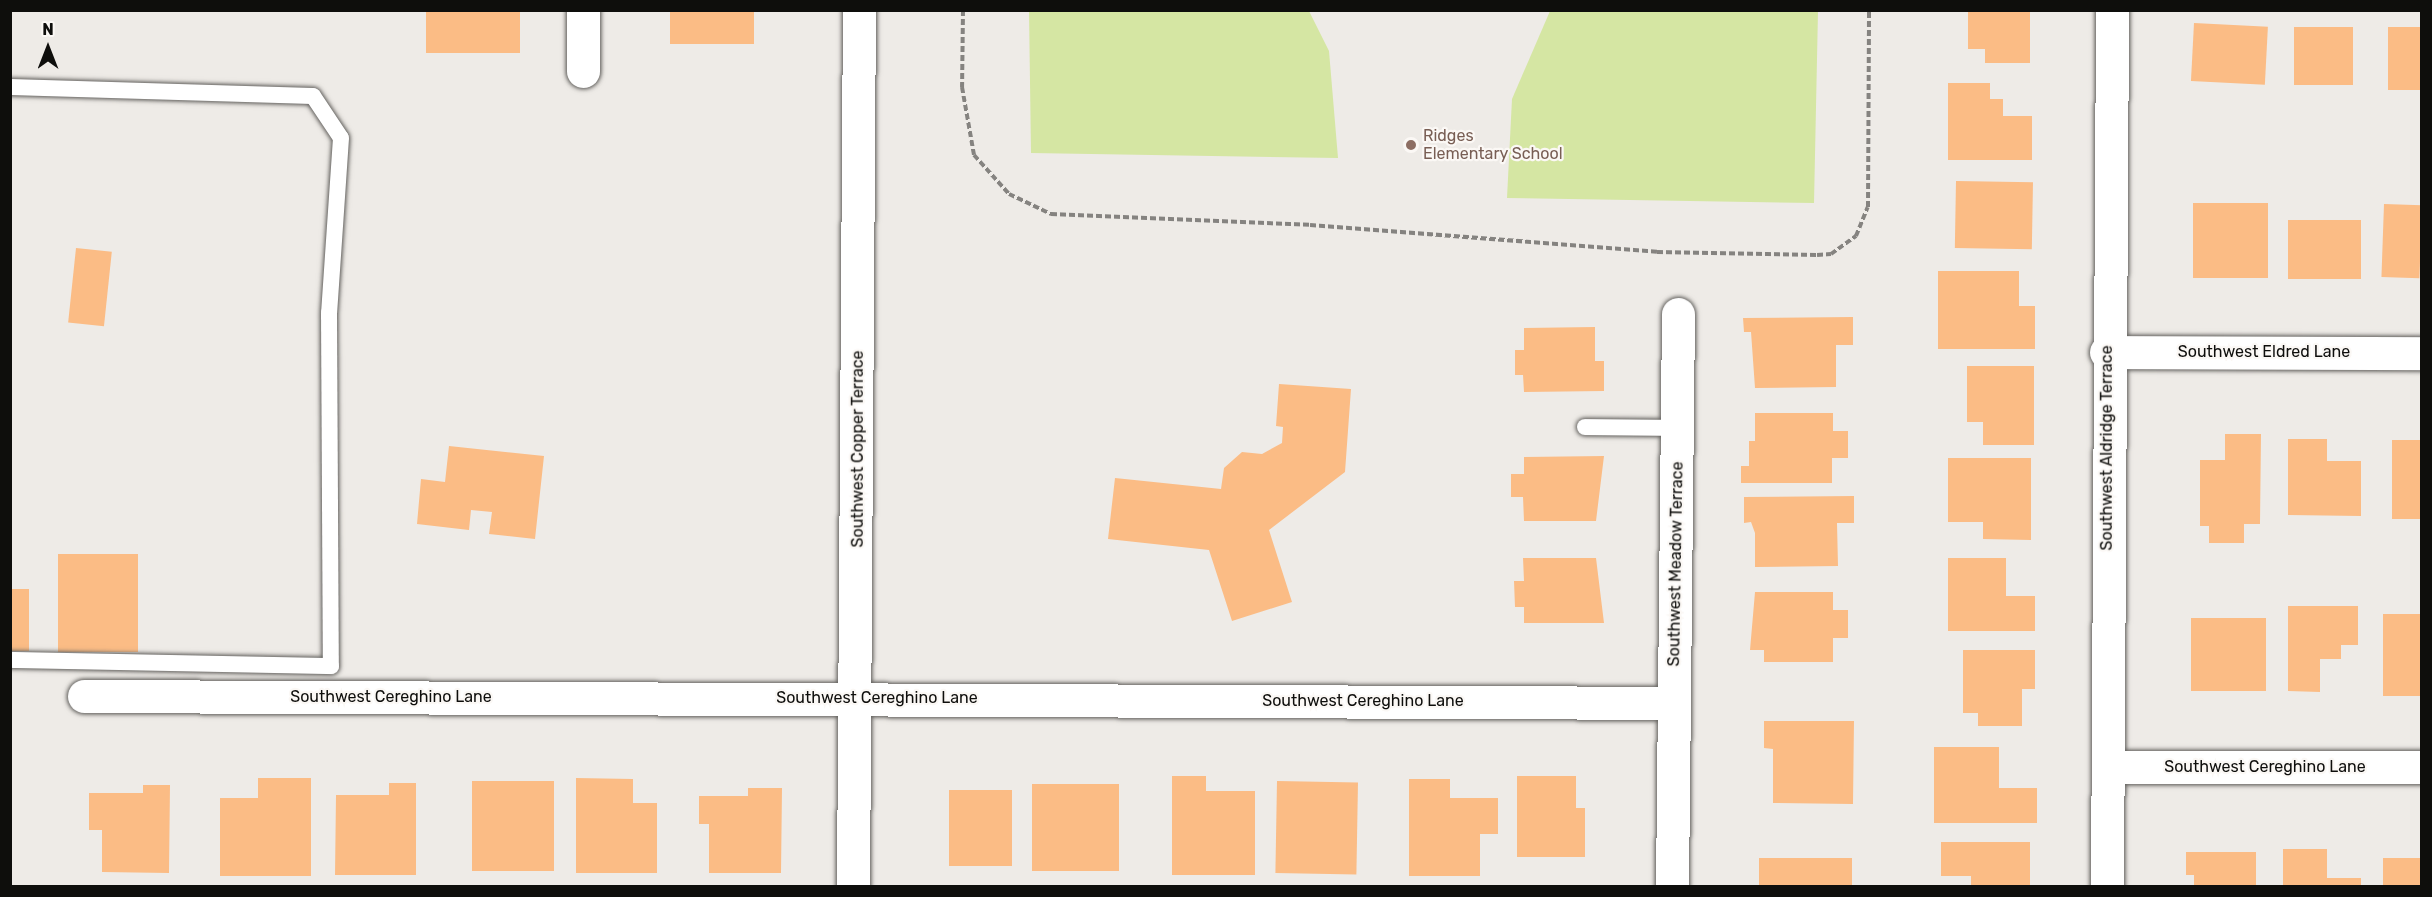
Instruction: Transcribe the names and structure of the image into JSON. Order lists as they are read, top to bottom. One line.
{"streets":{"street":["Southwest Eldred Lane","Southwest Aldridge Terrace","Southwest Copper Terrace","Southwest Meadow Terrace","Southwest Cereghino Lane"]},"crossings":[["Southwest Eldred Lane","Southwest Aldridge Terrace"],["Southwest Aldridge Terrace","Southwest Cereghino Lane"],["Southwest Copper Terrace","Southwest Cereghino Lane"],["Southwest Meadow Terrace","Southwest Cereghino Lane"]],"places":["Ridges Elementary School"],"north":"top"}
